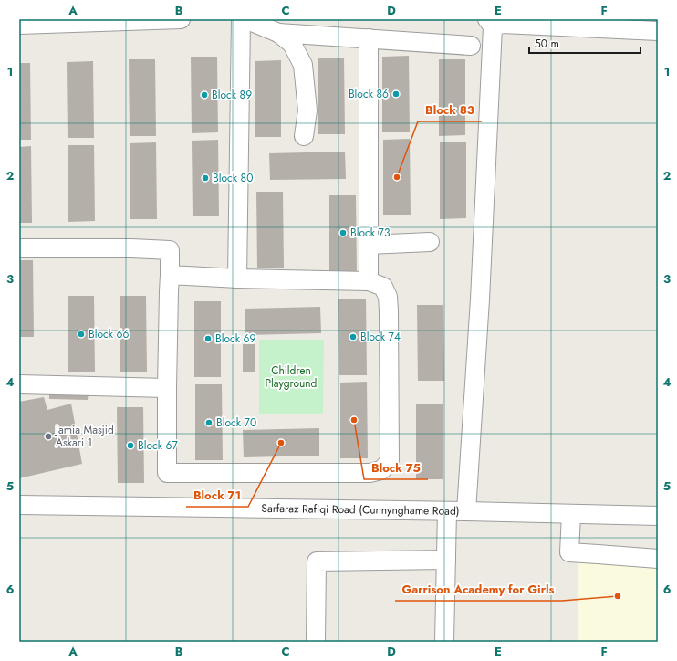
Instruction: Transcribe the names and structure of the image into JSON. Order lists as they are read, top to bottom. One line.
{"streets":{"street":["Sarfaraz Rafiqi Road (Cunnynghame Road)"]},"parks":["Children Playground"],"places":["Block 86","Block 89","Block 83","Block 80","Block 73","Block 66","Block 74","Block 69","Block 75","Block 70","Jamia Masjid Askari 1","Block 71","Block 67","Garrison Academy for Girls"],"scale_bar":"50 m","grid":{"columns":["A","B","C","D","E","F"],"rows":["1","2","3","4","5","6"]}}
